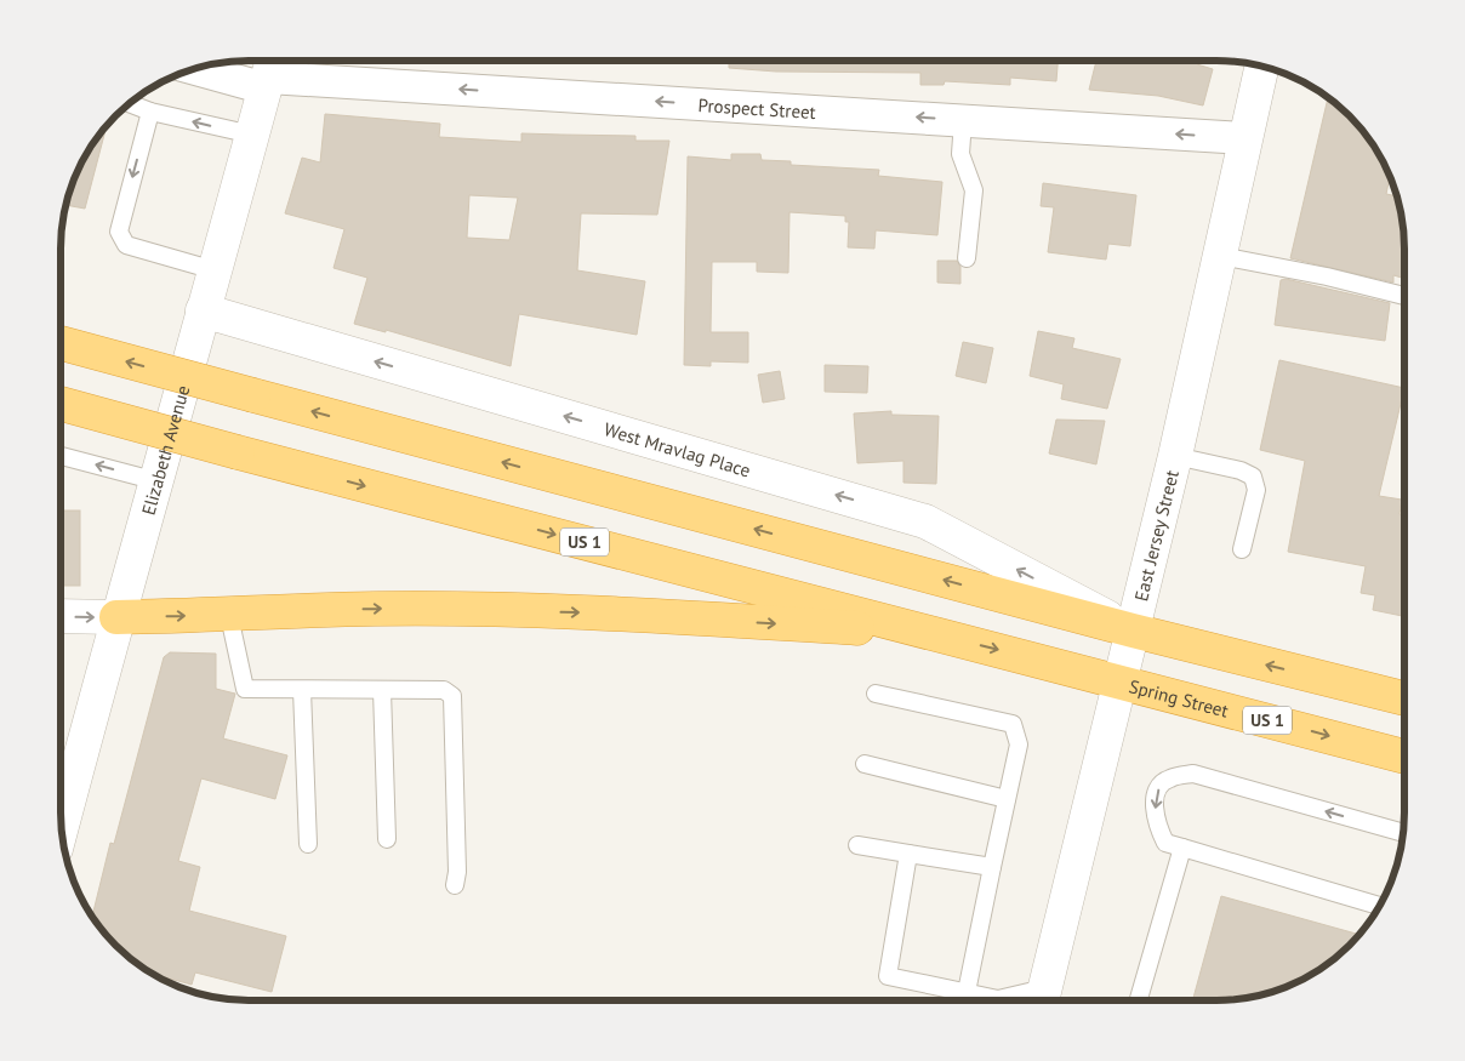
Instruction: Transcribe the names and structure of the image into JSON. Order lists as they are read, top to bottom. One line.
{"streets":{"highway":["US 1","Spring Street"],"street":["Prospect Street","West Mravlag Place","Elizabeth Avenue","East Jersey Street"]},"crossings":[["Prospect Street","Elizabeth Avenue"],["Prospect Street","East Jersey Street"],["West Mravlag Place","Elizabeth Avenue"],["West Mravlag Place","East Jersey Street"],["East Jersey Street","US 1"],["East Jersey Street","Spring Street"],["US 1","Spring Street"]],"one_way":["Prospect Street","West Mravlag Place"]}
